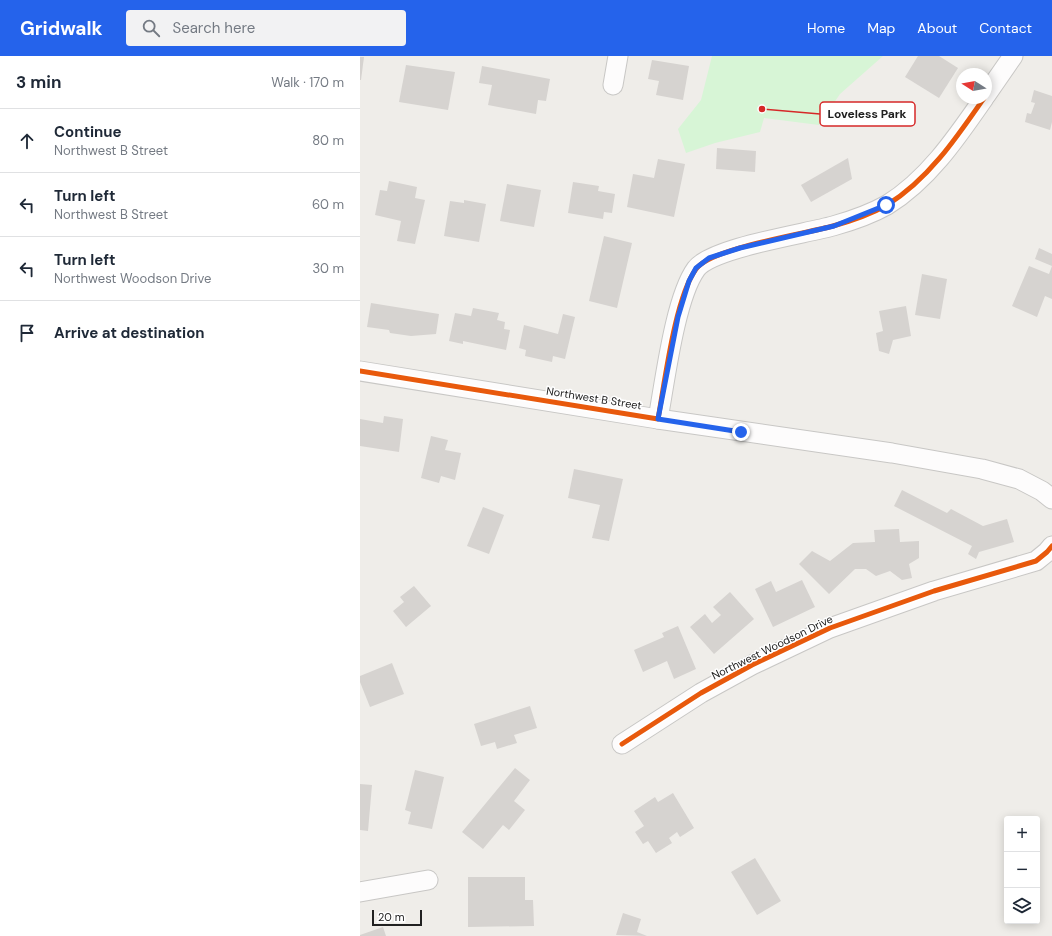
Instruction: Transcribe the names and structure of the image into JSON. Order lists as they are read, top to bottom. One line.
{"streets":{"street":["Northwest B Street","Northwest Woodson Drive"]},"places":["Loveless Park"],"scale_bar":"20 m","north":"left","page":{"header":"Gridwalk","search":"Search here","nav":["Home","Map","About","Contact"],"heading":["3 min","Walk · 170 m"],"list":[["Continue","Northwest B Street","80 m"],["Turn left","Northwest B Street","60 m"],["Turn left","Northwest Woodson Drive","30 m"],"Arrive at destination"],"map_buttons":["+","−"],"scale":"20 m"}}
